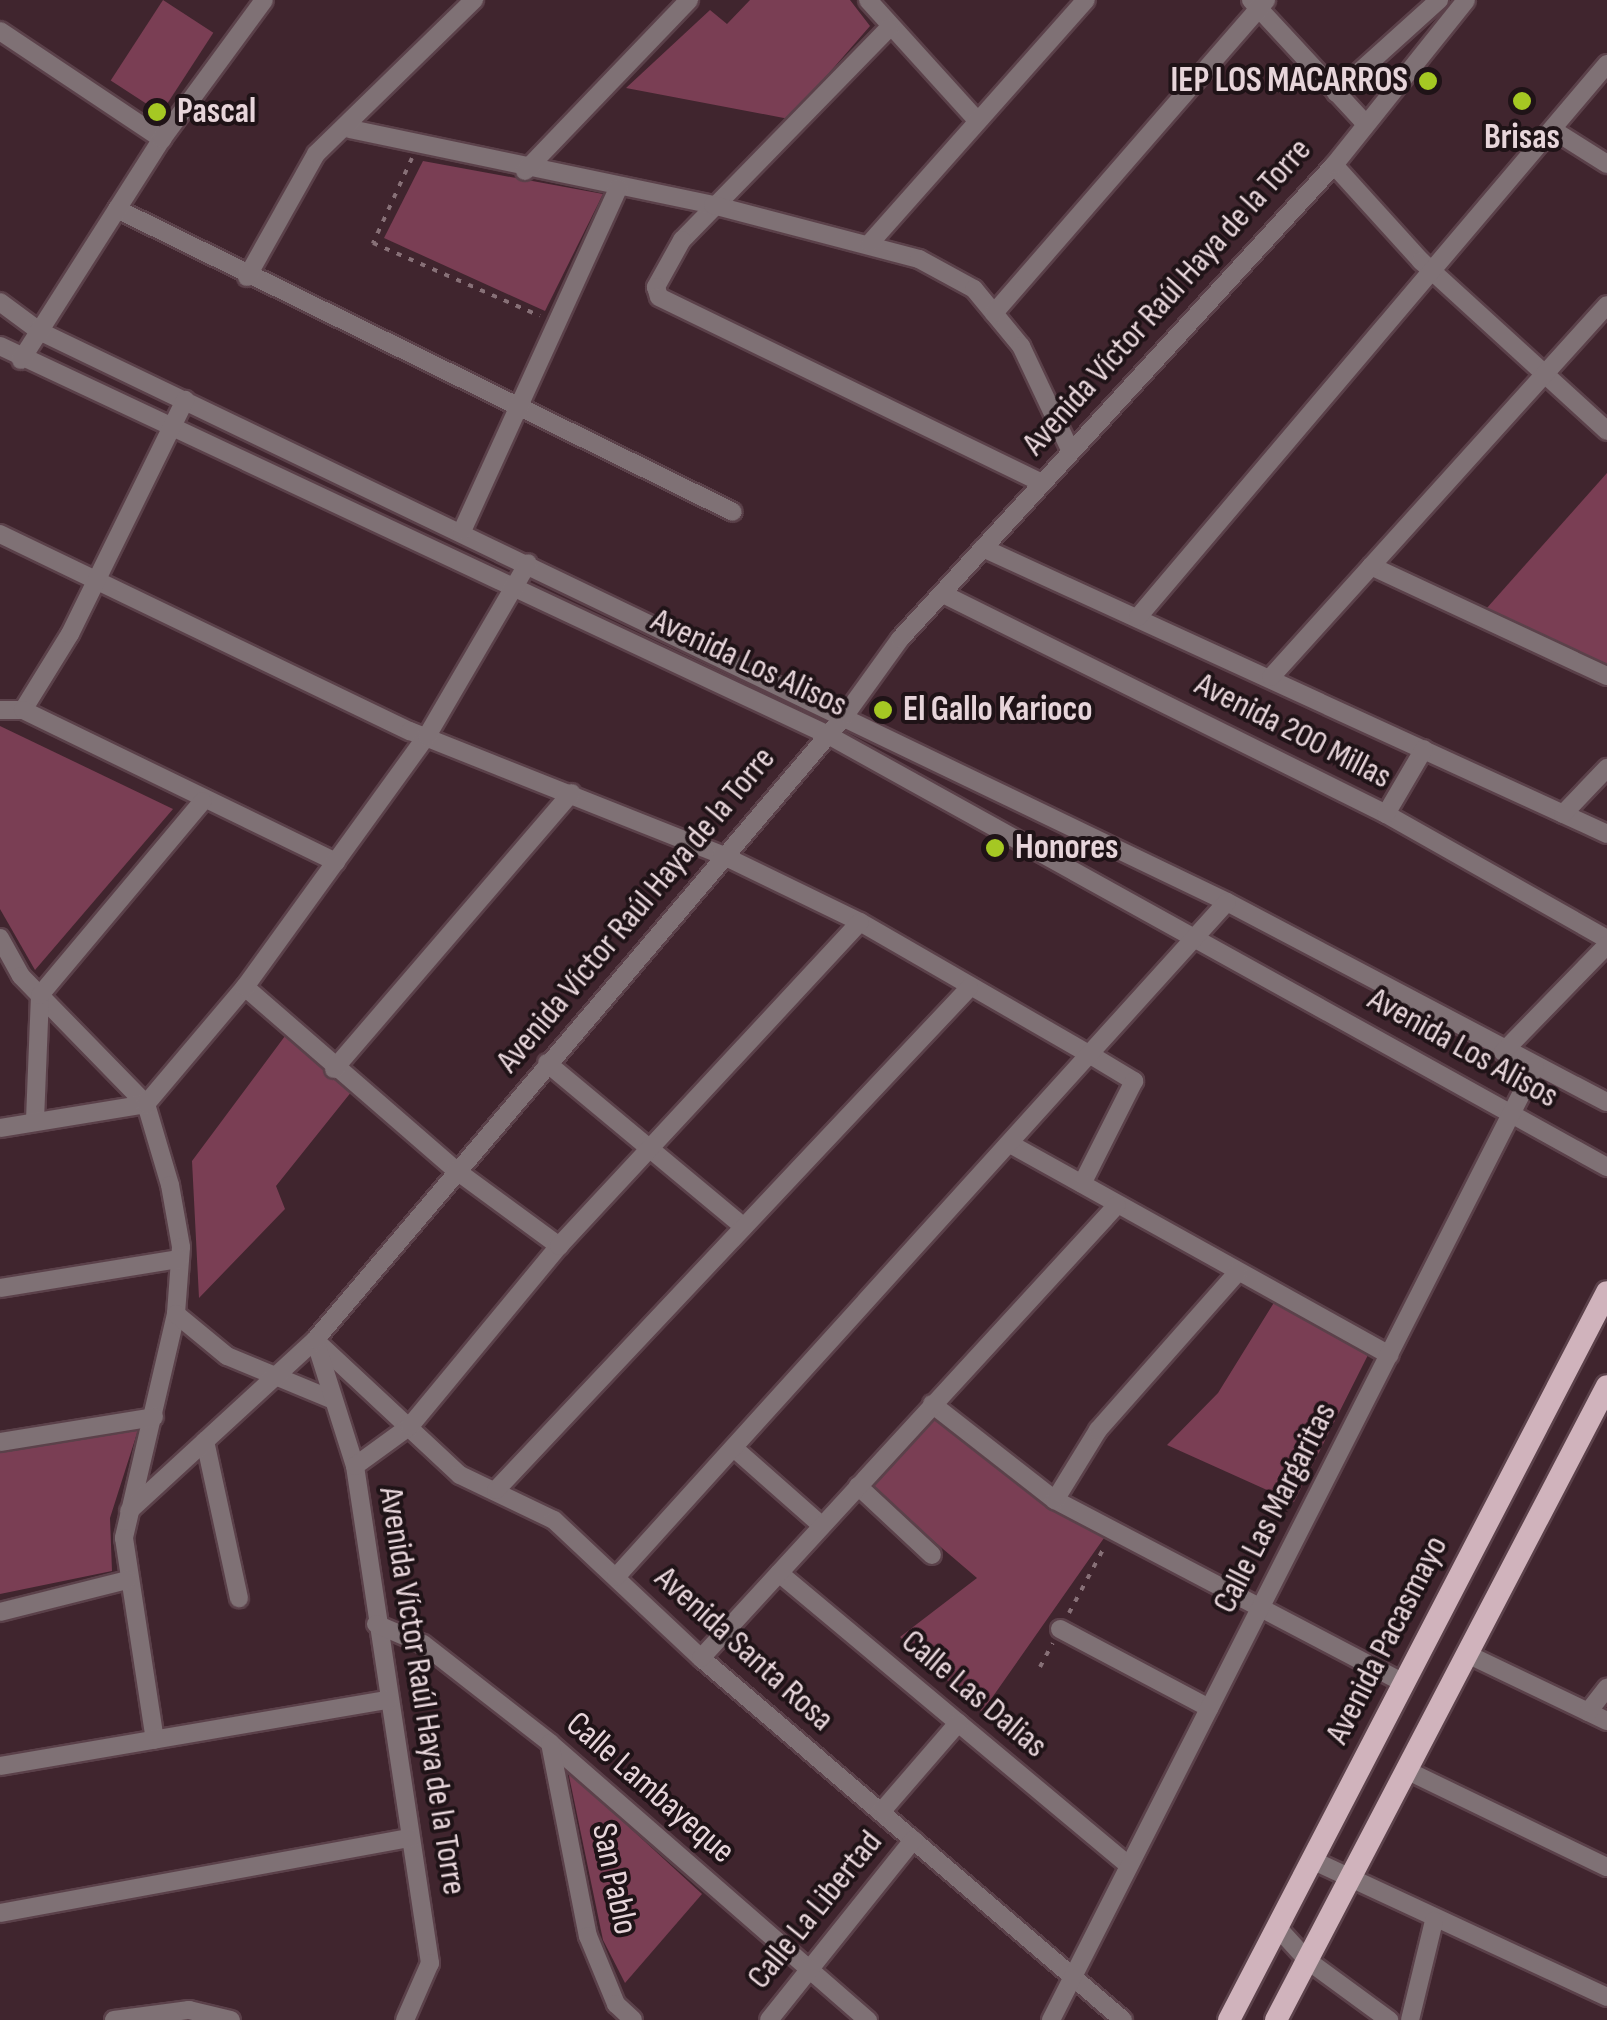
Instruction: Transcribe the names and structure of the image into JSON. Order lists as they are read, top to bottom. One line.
{"streets":{"main road":["Avenida Pacasmayo"],"street":["Avenida Víctor Raúl Haya de la Torre","Avenida Los Alisos","Avenida 200 Millas","Calle Las Margaritas","Avenida Santa Rosa","Calle Las Dalias","Calle Lambayeque","San Pablo","Calle La Libertad"]},"crossings":[["Avenida Víctor Raúl Haya de la Torre","Avenida Los Alisos"],["Avenida Víctor Raúl Haya de la Torre","Avenida 200 Millas"],["Avenida Víctor Raúl Haya de la Torre","Avenida Santa Rosa"],["Avenida Víctor Raúl Haya de la Torre","Calle Lambayeque"],["Avenida Los Alisos","Calle Las Margaritas"],["Calle Las Margaritas","Avenida Santa Rosa"],["Calle Las Margaritas","Calle Las Dalias"],["Avenida Santa Rosa","Calle La Libertad"],["Calle Lambayeque","San Pablo"],["Calle Lambayeque","Calle La Libertad"]],"places":["IEP LOS MACARROS","Brisas","Pascal","El Gallo Karioco","Honores"]}
